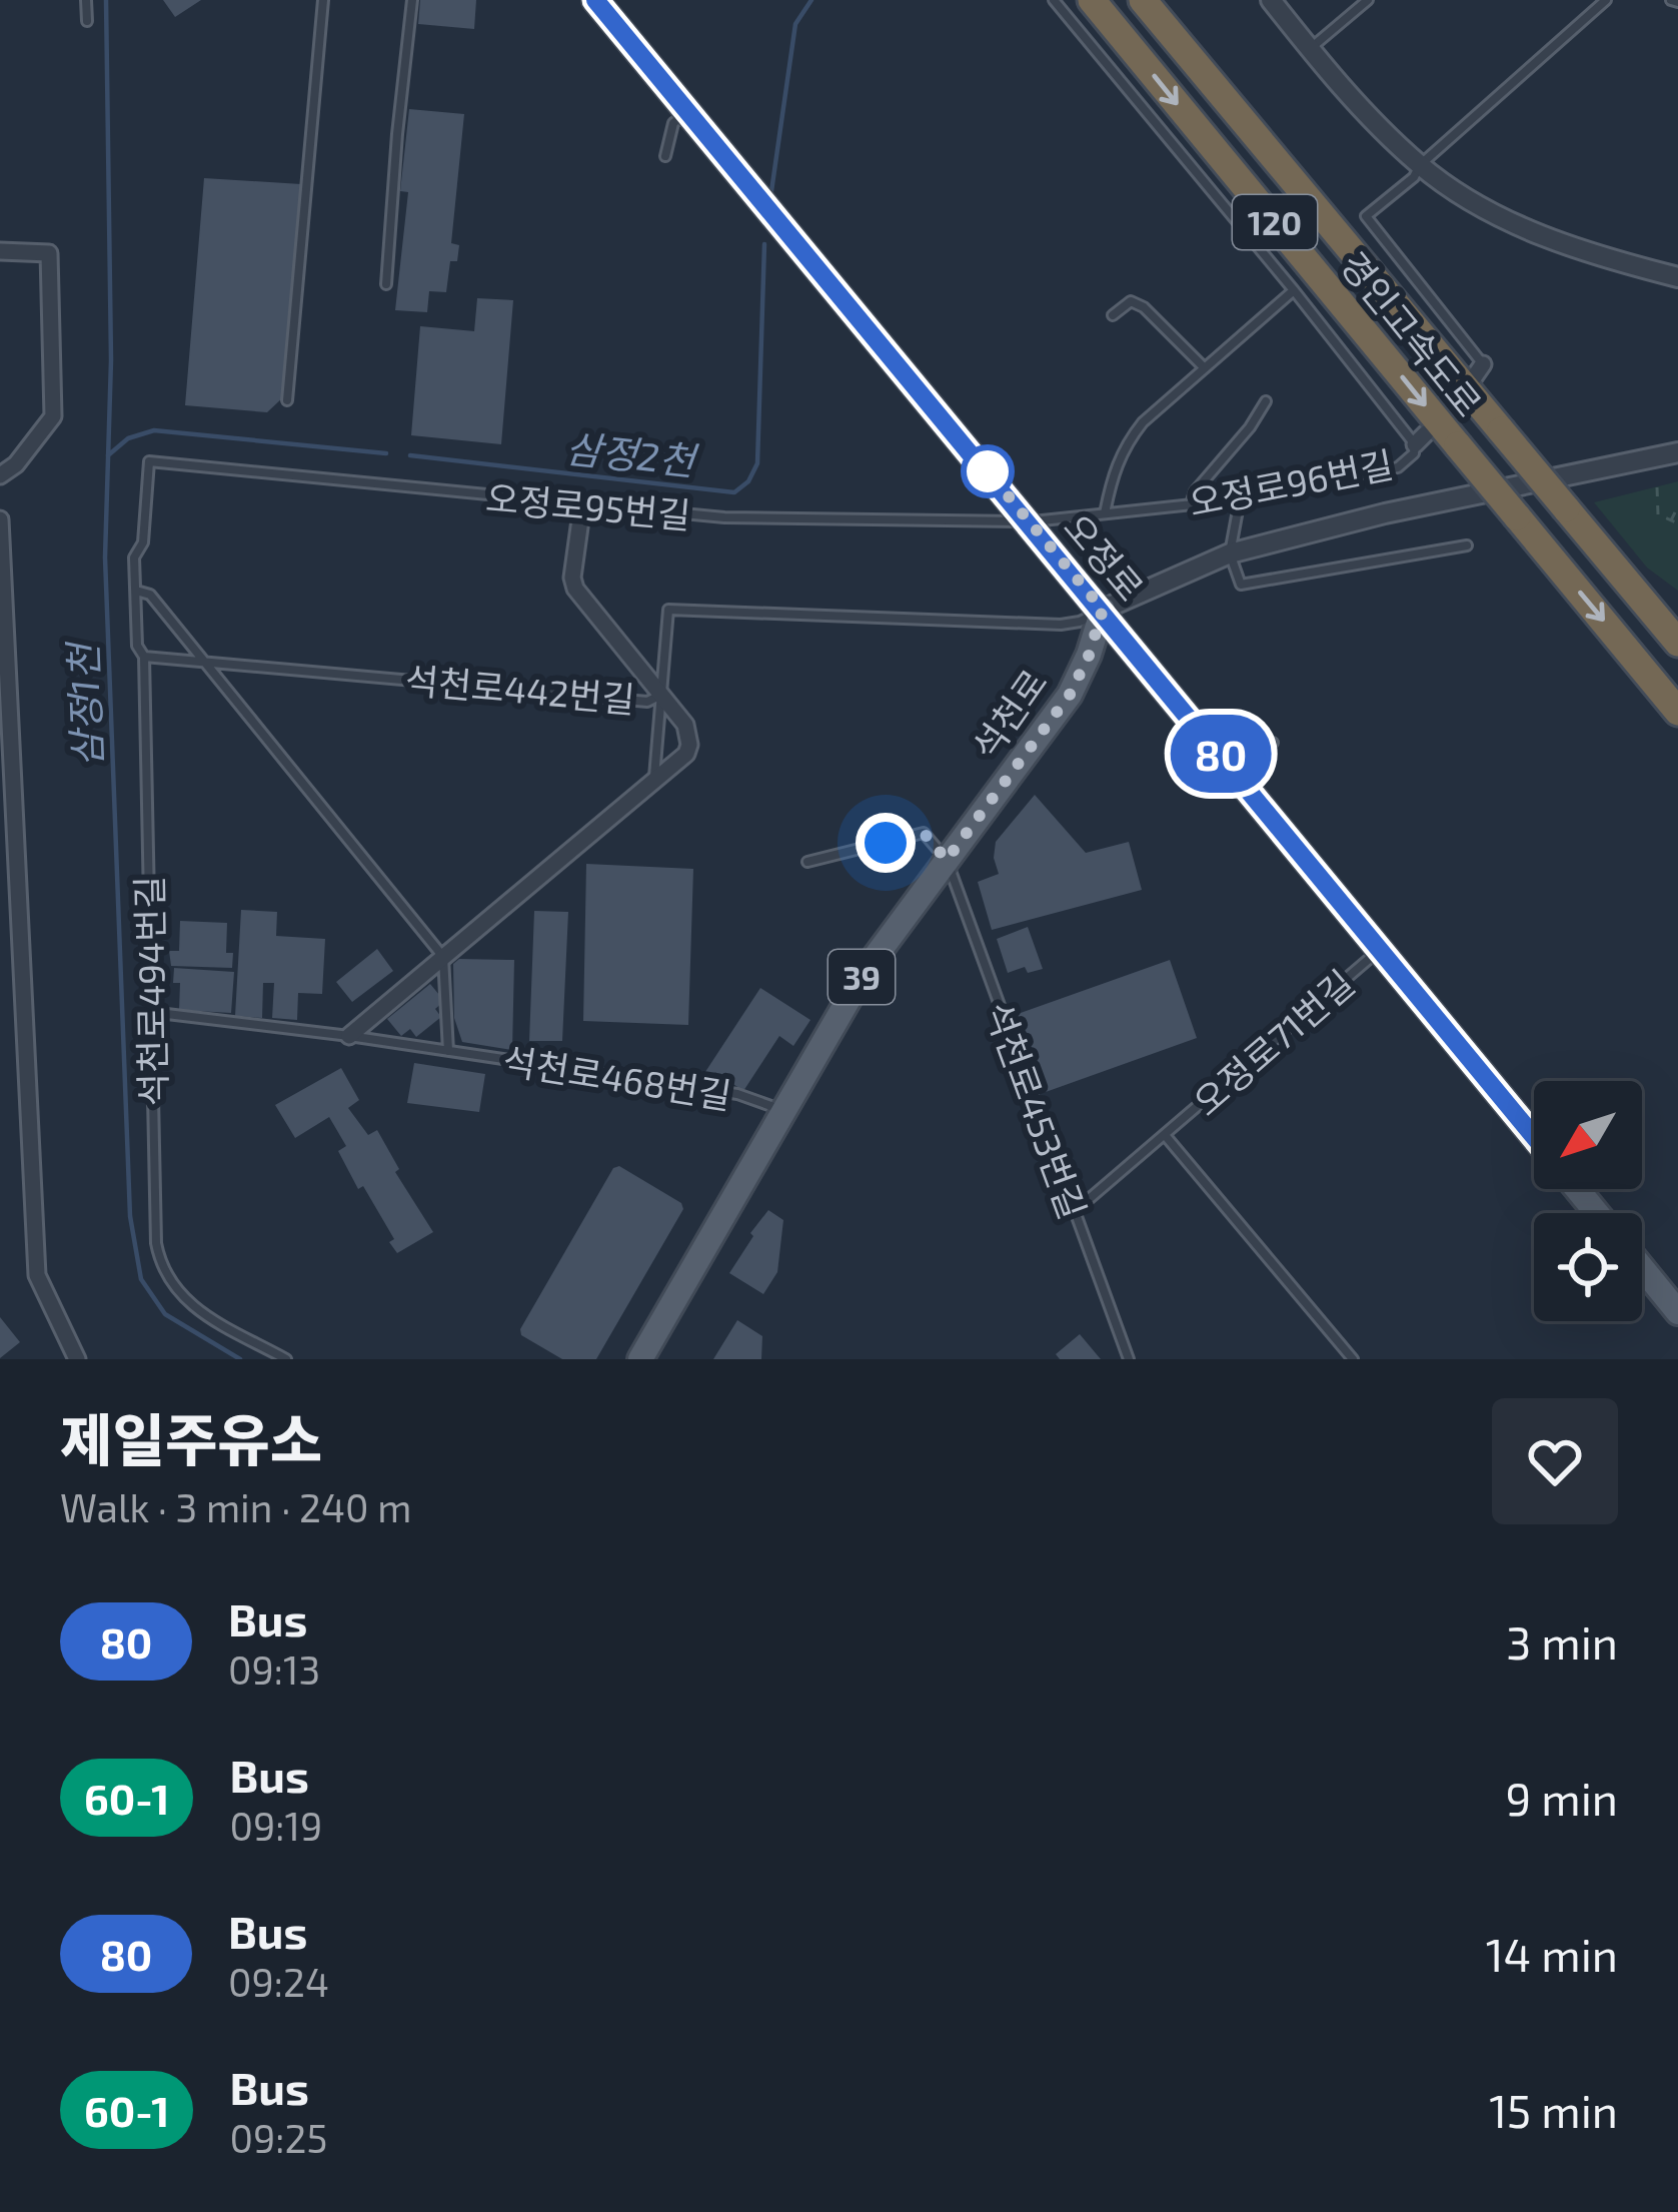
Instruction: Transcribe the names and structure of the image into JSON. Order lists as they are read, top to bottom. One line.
{"streets":{"highway":["120","경인고속도로"],"main road":["오정로","석천로","39"],"lane":["오정로96번길","오정로95번길","석천로442번길","석천로494번길","오정로71번길","석천로468번길","석천로453번길"]},"crossings":[["오정로96번길","오정로95번길"],["오정로96번길","오정로"],["오정로95번길","오정로"],["오정로95번길","석천로494번길"],["오정로","석천로442번길"],["오정로","석천로"],["오정로","오정로71번길"],["석천로442번길","석천로"],["석천로442번길","석천로494번길"],["석천로","석천로468번길"],["석천로","석천로453번길"],["석천로494번길","석천로468번길"],["오정로71번길","석천로453번길"]],"water":["삼정2천","삼정1천"],"lines":["bus line 80"],"north":"bottom left","page":{"on_map":"80","heading":["제일주유소","Walk · 3 min · 240 m"],"list":[{"mark":"80","name":"Bus","note":"09:13","value":"3 min"},{"mark":"60-1","name":"Bus","note":"09:19","value":"9 min"},{"mark":"80","name":"Bus","note":"09:24","value":"14 min"},{"mark":"60-1","name":"Bus","note":"09:25","value":"15 min"}]}}
